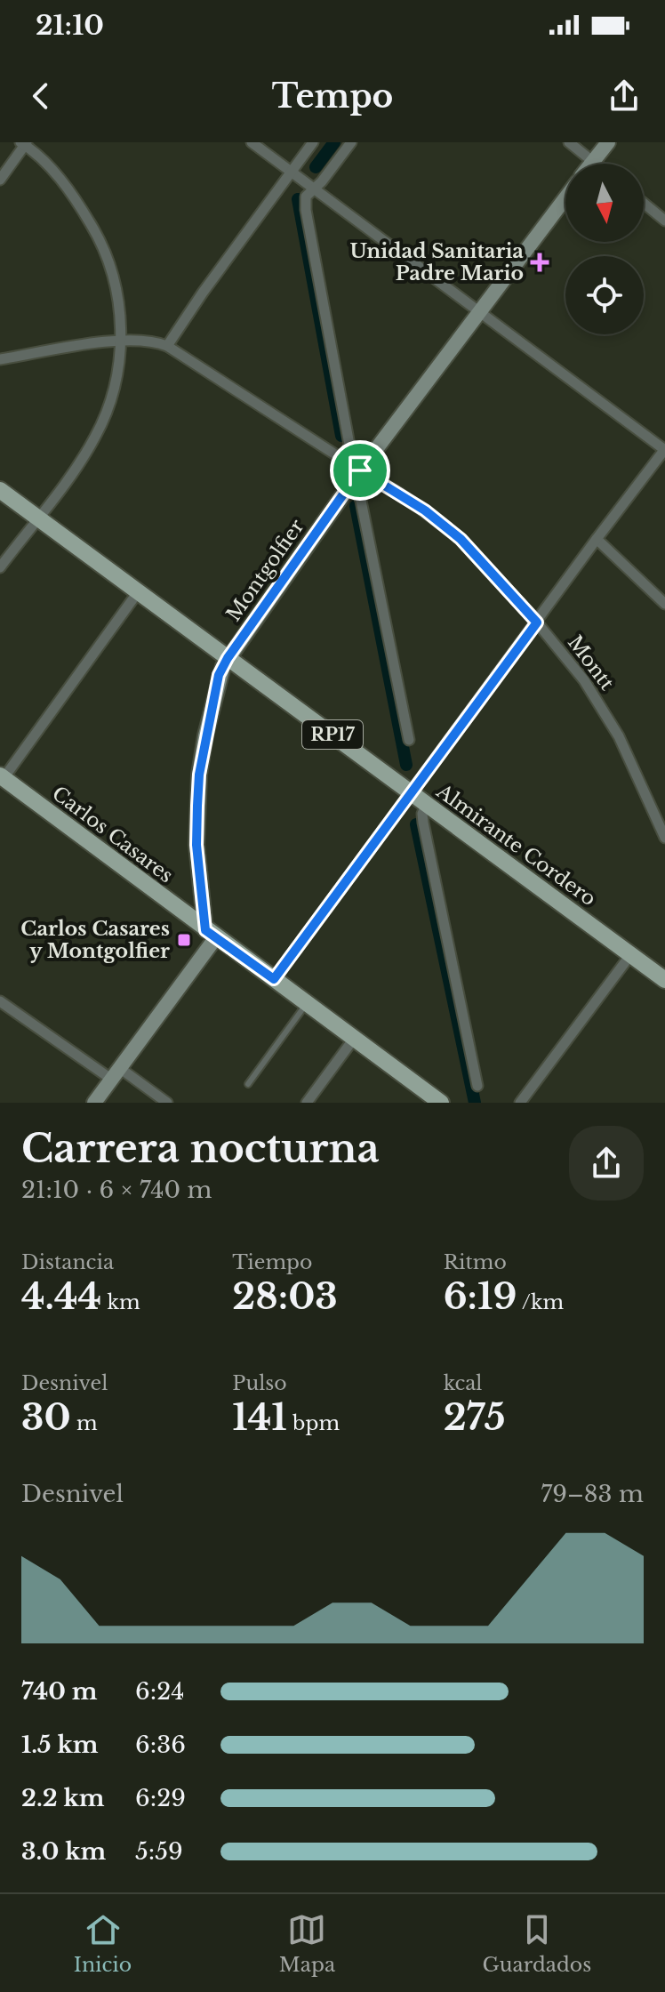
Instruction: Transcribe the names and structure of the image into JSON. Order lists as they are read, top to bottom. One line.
{"streets":{"main road":["RP17","Carlos Casares","Almirante Cordero"],"street":["Montgolfier","Montt"]},"crossings":[["Montgolfier","Montt"],["Montgolfier","Carlos Casares"],["Montgolfier","Almirante Cordero"]],"places":{"health":["Unidad Sanitaria Padre Mario"],"transit":["Carlos Casares y Montgolfier"]},"north":"bottom","page":{"status":"21:10","header":"Tempo","heading":["Carrera nocturna","21:10 · 6 × 740 m"],"stats":[["Distancia","4.44 km"],["Tiempo","28:03"],["Ritmo","6:19 /km"],["Desnivel","30 m"],["Pulso","141 bpm"],["kcal","275"]],"chart":["Desnivel","79–83 m"],"list":[{"name":"740 m","note":"6:24"},{"name":"1.5 km","note":"6:36"},{"name":"2.2 km","note":"6:29"},{"name":"3.0 km","note":"5:59"}],"tabs":["Inicio","Mapa","Guardados"]}}
